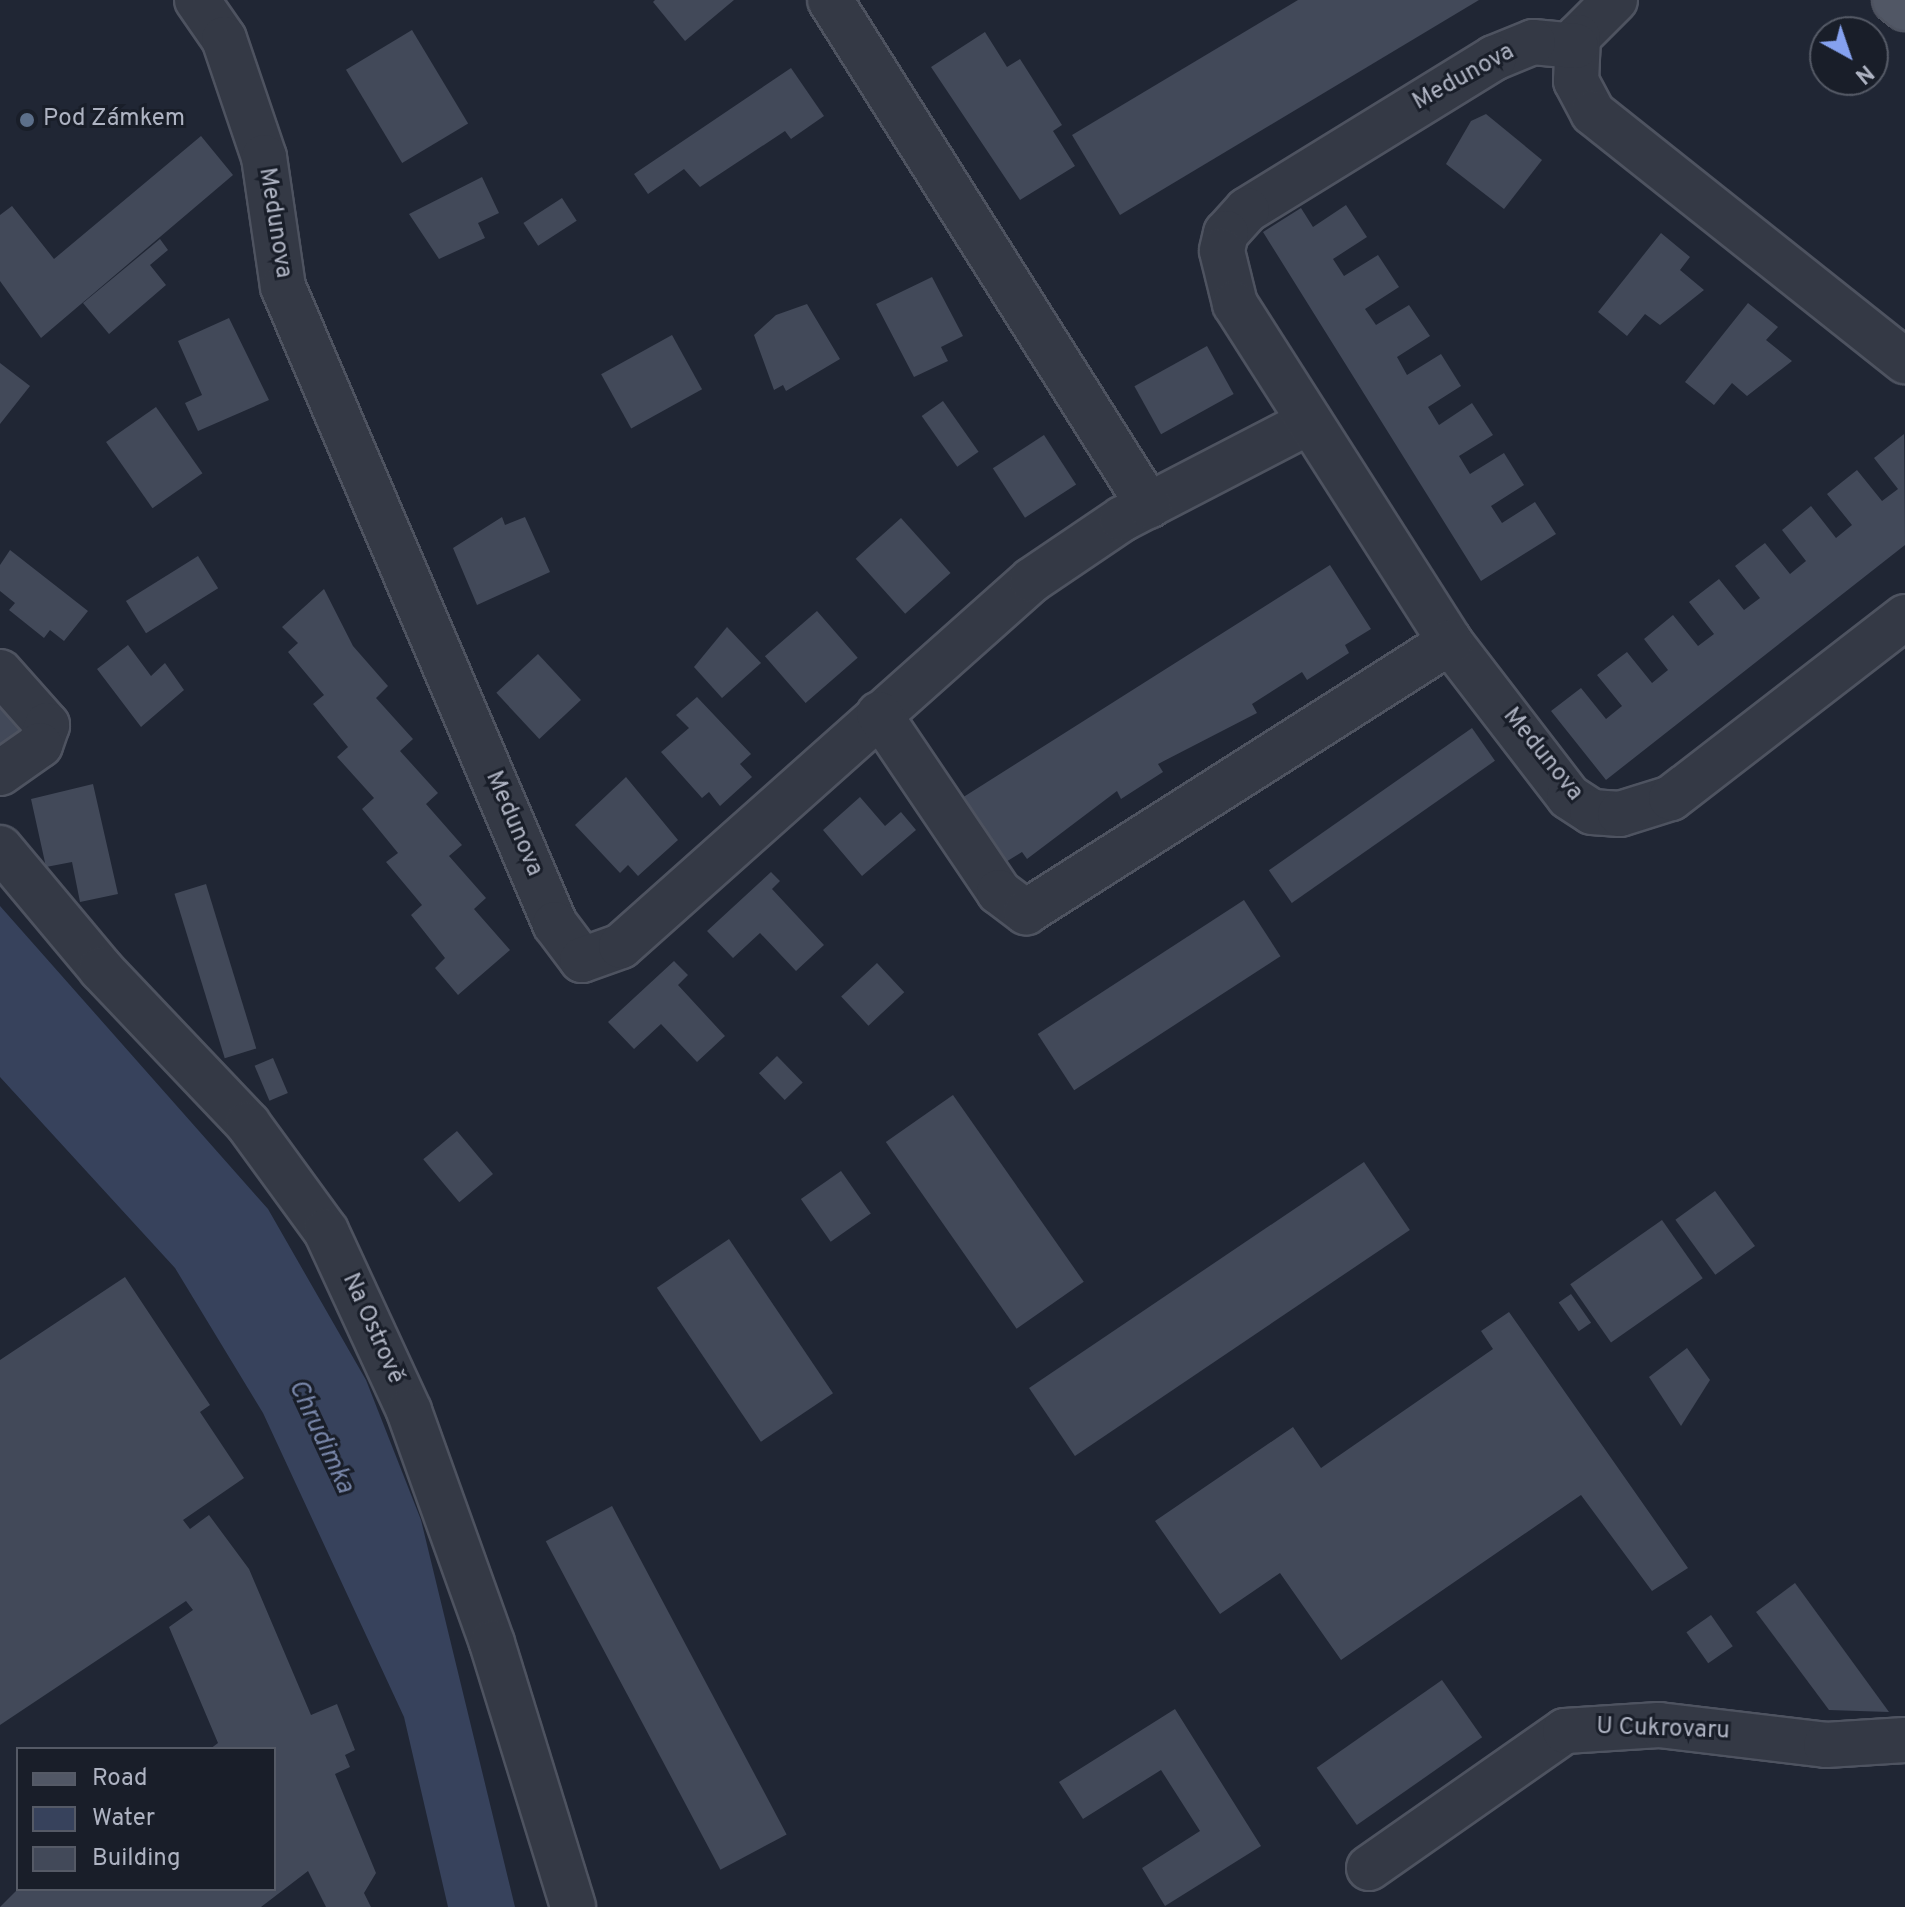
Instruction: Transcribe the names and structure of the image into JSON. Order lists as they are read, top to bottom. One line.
{"streets":{"street":["Medunova","Na Ostrově","U Cukrovaru"]},"water":["Chrudimka"],"places":["Pod Zámkem"],"legend":["Road","Water","Building"],"north":"bottom right"}
